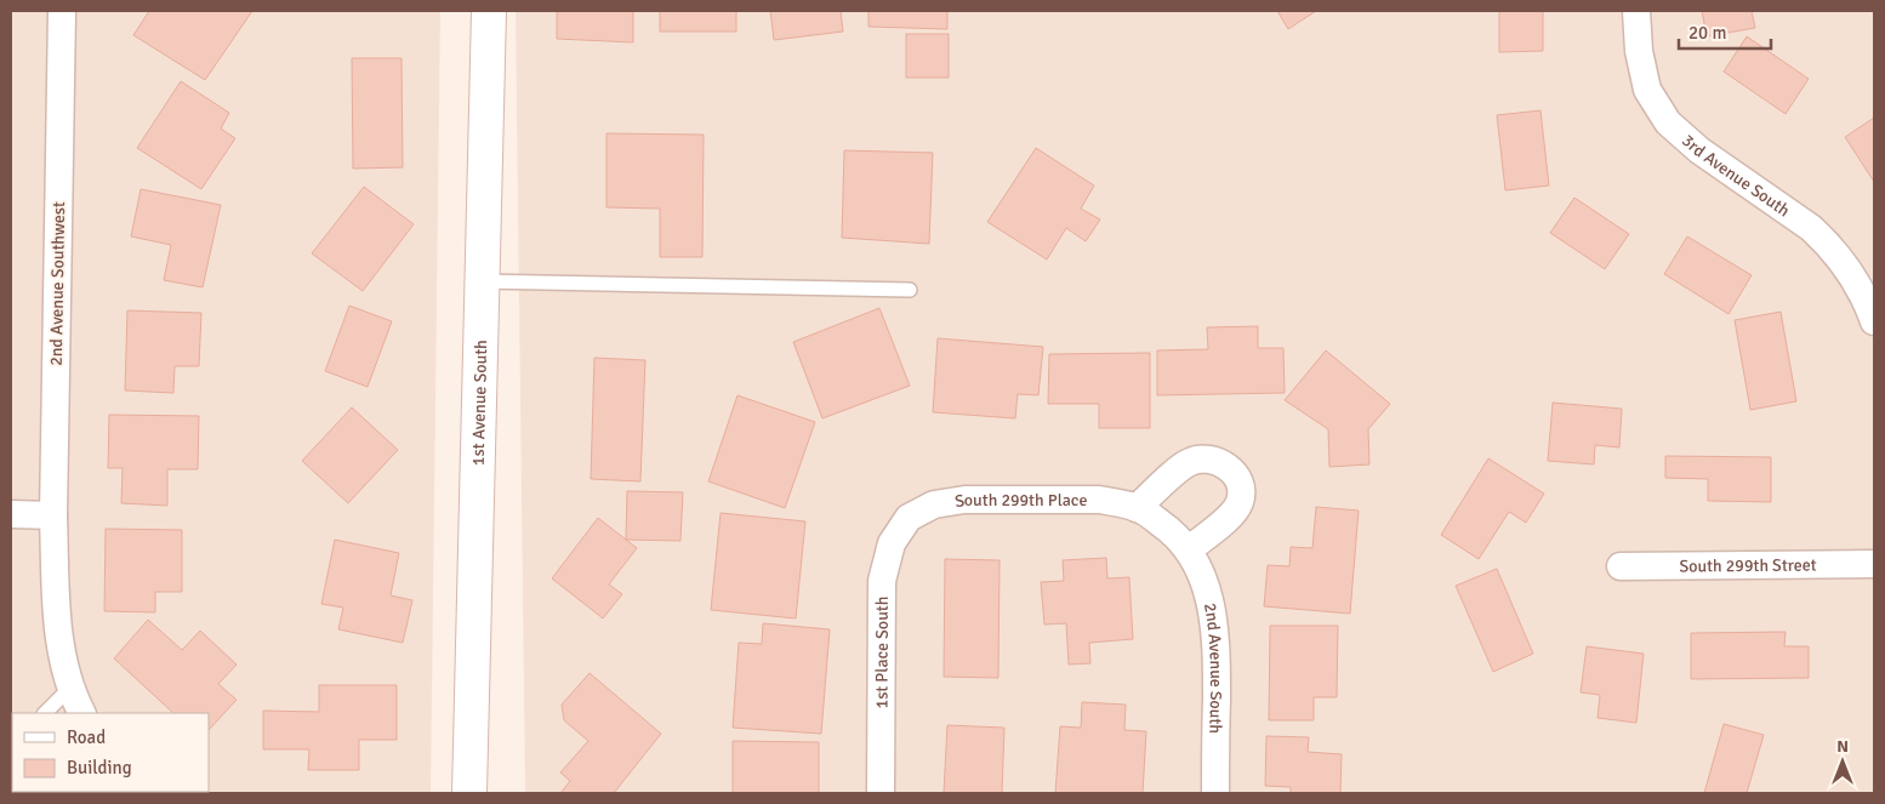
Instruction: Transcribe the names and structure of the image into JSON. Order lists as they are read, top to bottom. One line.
{"streets":{"street":["3rd Avenue South","2nd Avenue Southwest","1st Avenue South","South 299th Place","South 299th Street","1st Place South","2nd Avenue South"]},"crossings":[["South 299th Place","1st Place South"],["South 299th Place","2nd Avenue South"]],"legend":["Road","Building"],"scale_bar":"20 m","north":"top"}
